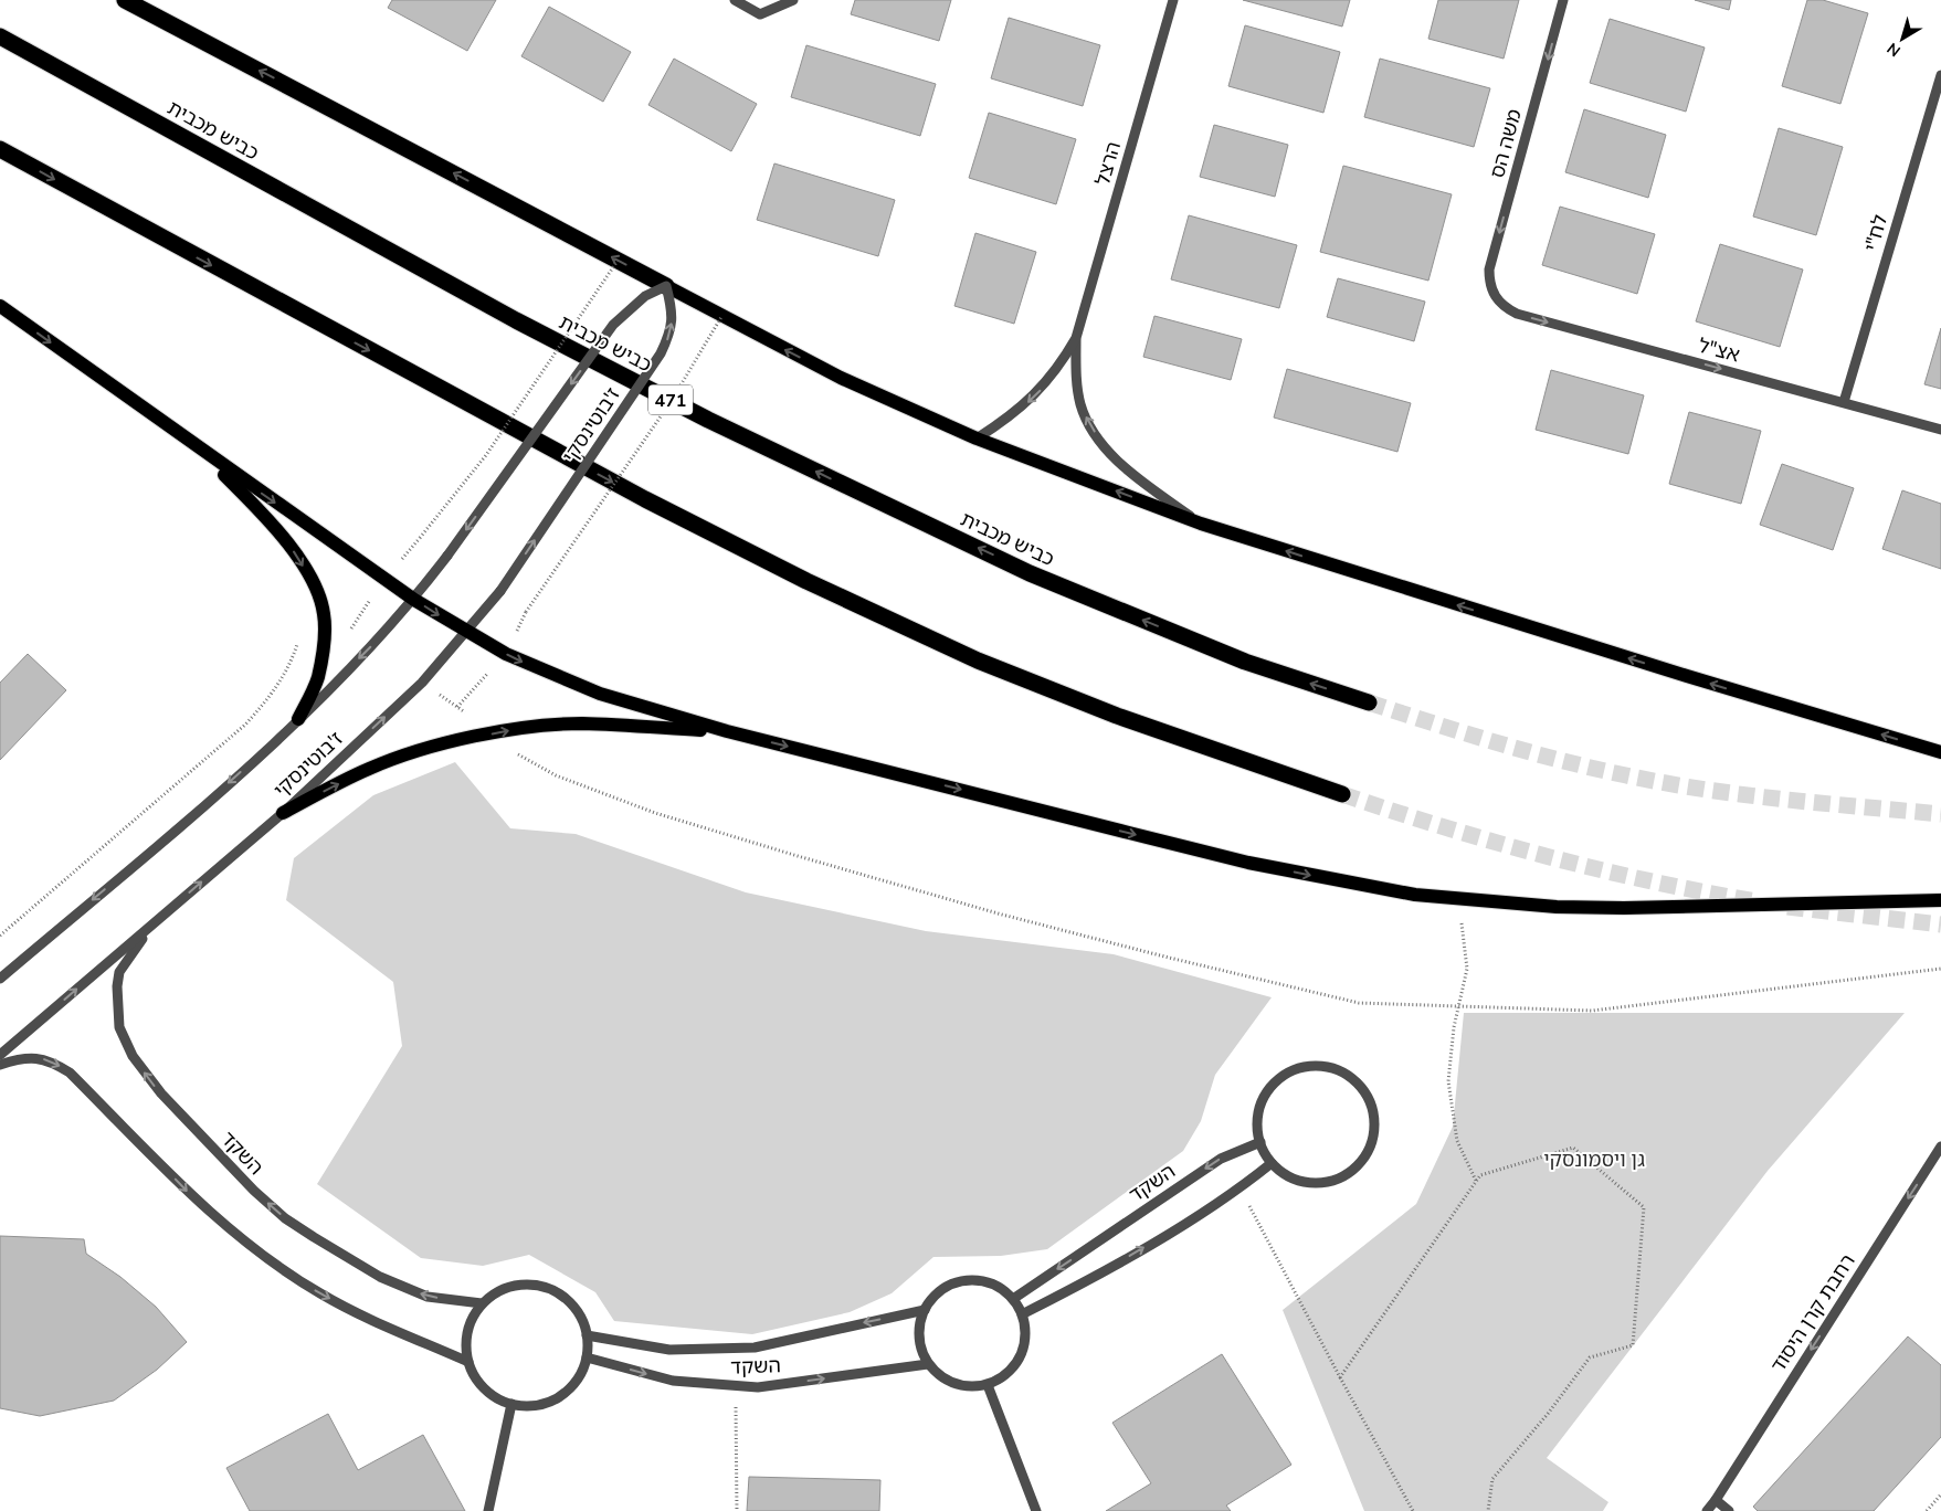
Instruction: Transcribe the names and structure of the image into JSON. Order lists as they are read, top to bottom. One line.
{"streets":{"highway":["כביש מכבית","471"],"street":["משה הס","הרצל","לח\"י","אצ\"ל","ז'בוטינסקי","השקד","רחבת קרן היסוד"]},"crossings":[["משה הס","אצ\"ל"],["לח\"י","אצ\"ל"],["ז'בוטינסקי","השקד"]],"one_way":["משה הס","אצ\"ל","רחבת קרן היסוד"],"parks":["גן ויסמונסקי"],"north":"bottom left"}
